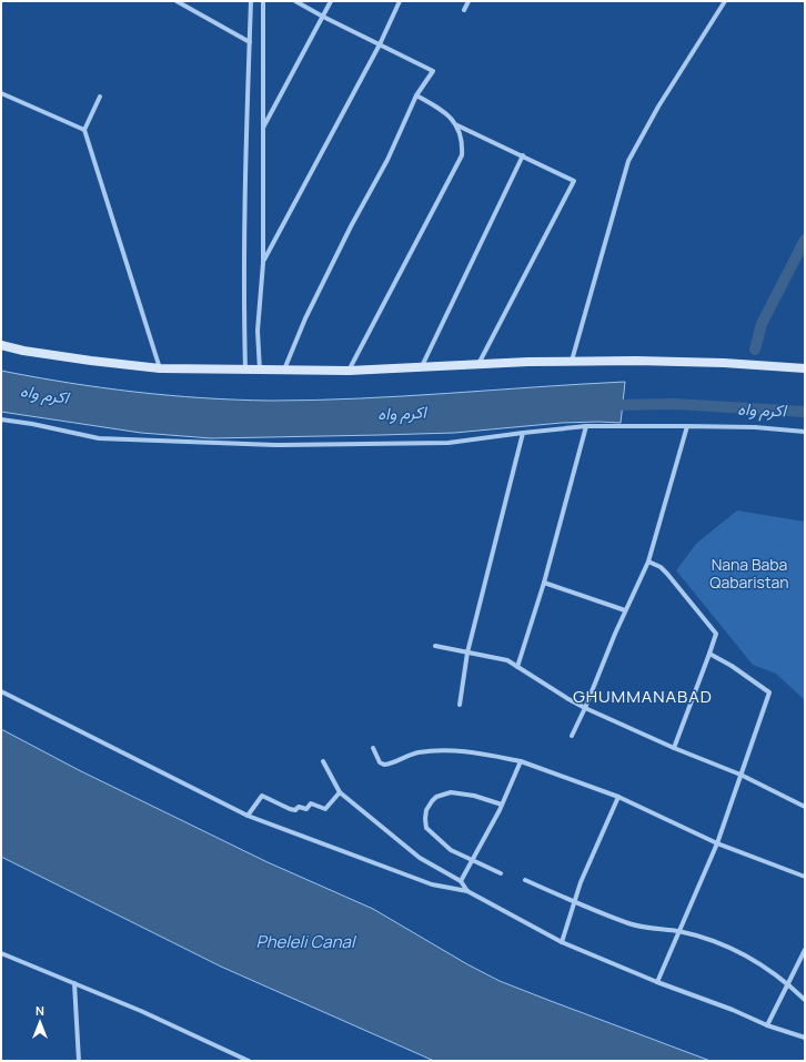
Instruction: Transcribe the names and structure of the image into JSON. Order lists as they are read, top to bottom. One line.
{"districts":["GHUMMANABAD"],"water":["اکرم واہ","Pheleli Canal"],"parks":["Nana Baba Qabaristan"],"north":"top"}
